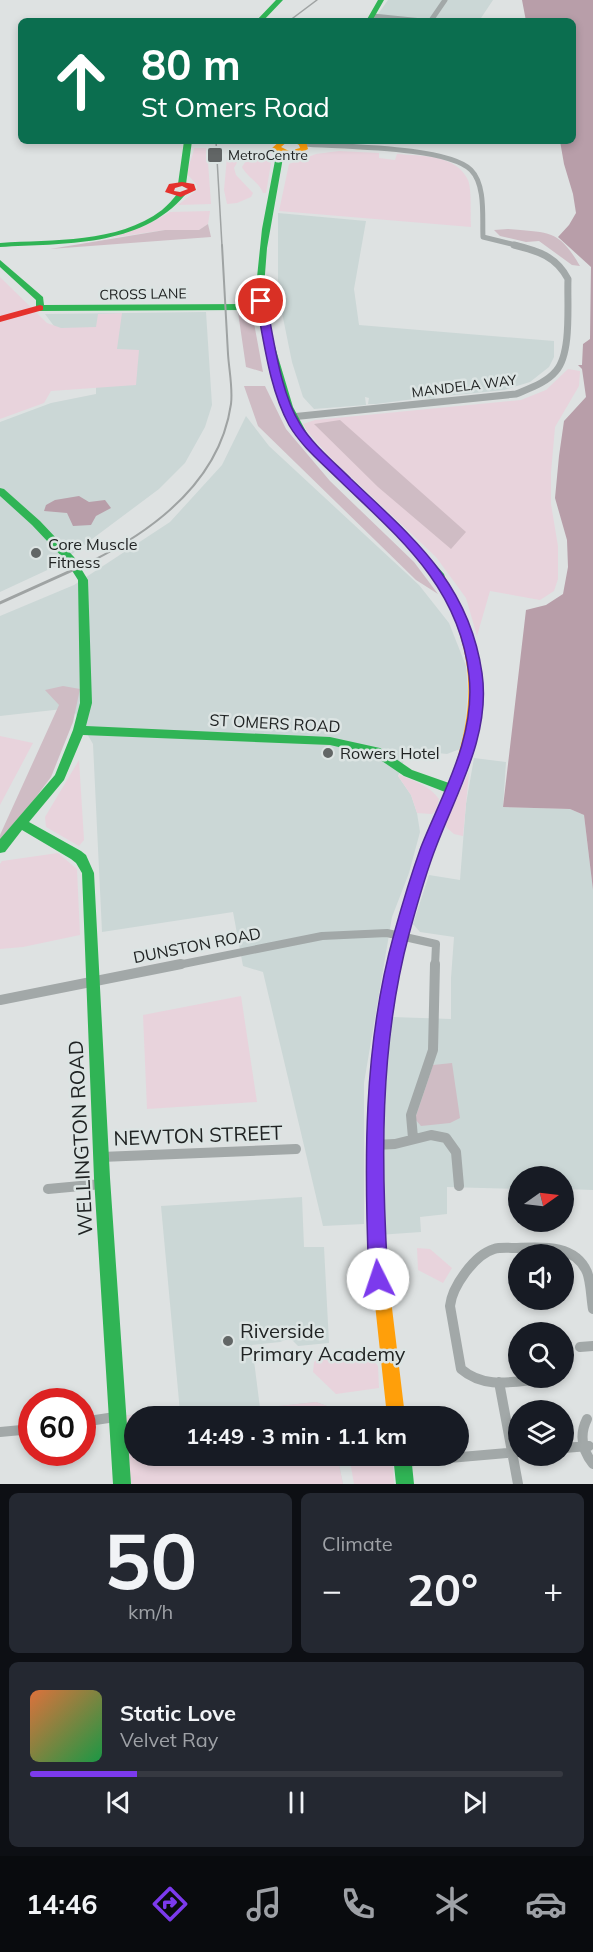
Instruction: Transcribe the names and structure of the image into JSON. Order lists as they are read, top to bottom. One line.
{"streets":{"street":["CROSS LANE","MANDELA WAY","ST OMERS ROAD","DUNSTON ROAD","NEWTON STREET","WELLINGTON ROAD"]},"crossings":[["DUNSTON ROAD","WELLINGTON ROAD"],["NEWTON STREET","WELLINGTON ROAD"]],"places":{"transit":["MetroCentre"],"other":["Core Muscle Fitness","Rowers Hotel","Riverside Primary Academy"]},"north":"right","page":{"turn":["80 m","St Omers Road"],"limit":"60","trip":"14:49 · 3 min · 1.1 km","tile":[["50","km/h"],"Climate"],"heat":["−","20°","+"],"song":["Static Love","Velvet Ray"],"tabs":"14:46"}}
